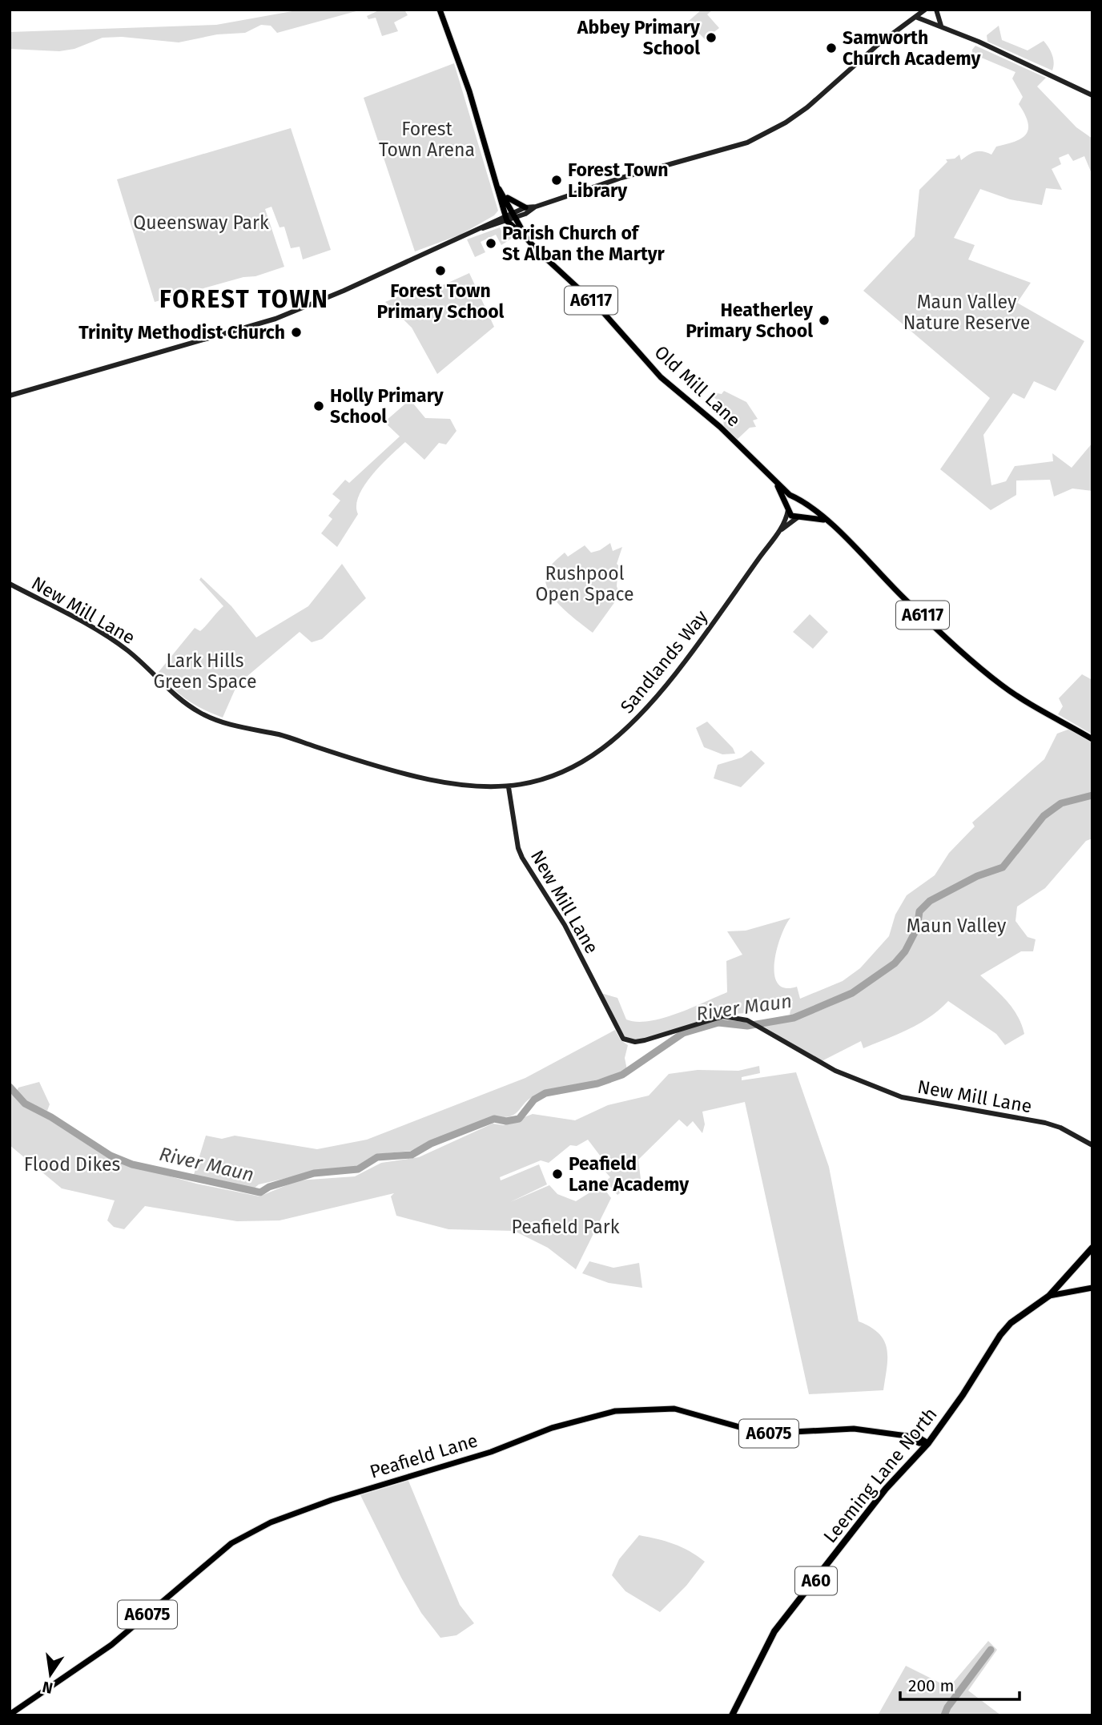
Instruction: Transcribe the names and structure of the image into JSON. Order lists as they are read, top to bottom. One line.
{"streets":{"highway":["Leeming Lane North","A60"],"main road":["A6117","Old Mill Lane","A6075","Peafield Lane"],"street":["New Mill Lane","Sandlands Way"]},"crossings":[["A6117","Old Mill Lane"],["New Mill Lane","Sandlands Way"],["Peafield Lane","Leeming Lane North"],["Leeming Lane North","A60"]],"districts":["FOREST TOWN"],"water":["River Maun"],"parks":["Forest Town Arena","Queensway Park","Maun Valley Nature Reserve","Rushpool Open Space","Lark Hills Green Space","Maun Valley","Flood Dikes","Peafield Park"],"places":["Abbey Primary School","Samworth Church Academy","Forest Town Library","Parish Church of St Alban the Martyr","Forest Town Primary School","Heatherley Primary School","Trinity Methodist Church","Holly Primary School","Peafield Lane Academy"],"scale_bar":"200 m","north":"bottom"}
